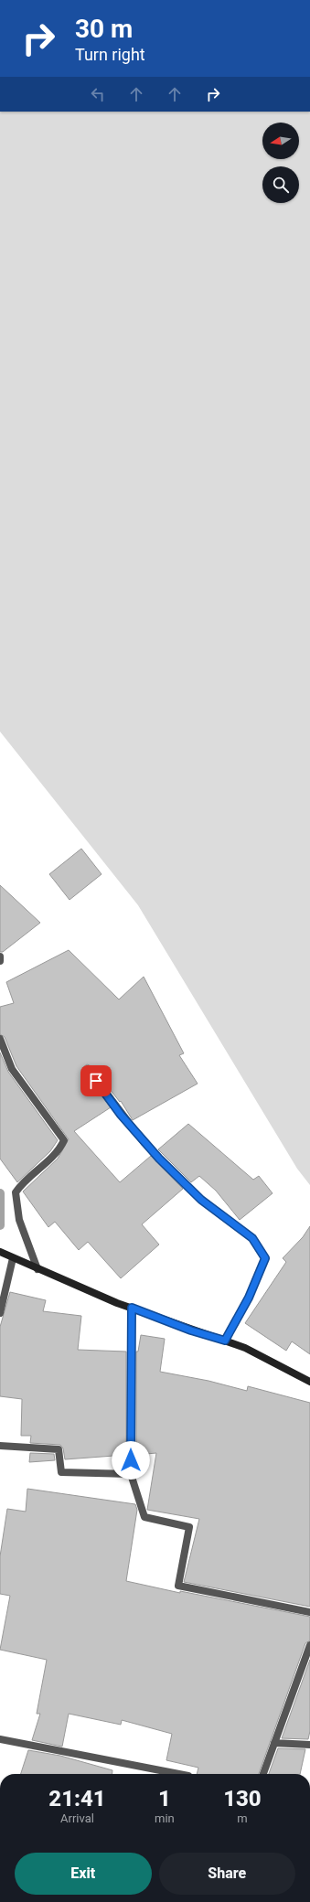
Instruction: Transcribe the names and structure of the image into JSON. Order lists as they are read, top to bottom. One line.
{"north":"left","page":{"turn":["30 m","Turn right"],"eta":["21:41","Arrival","1","min","130","m"],"buttons":["Exit","Share"]}}
